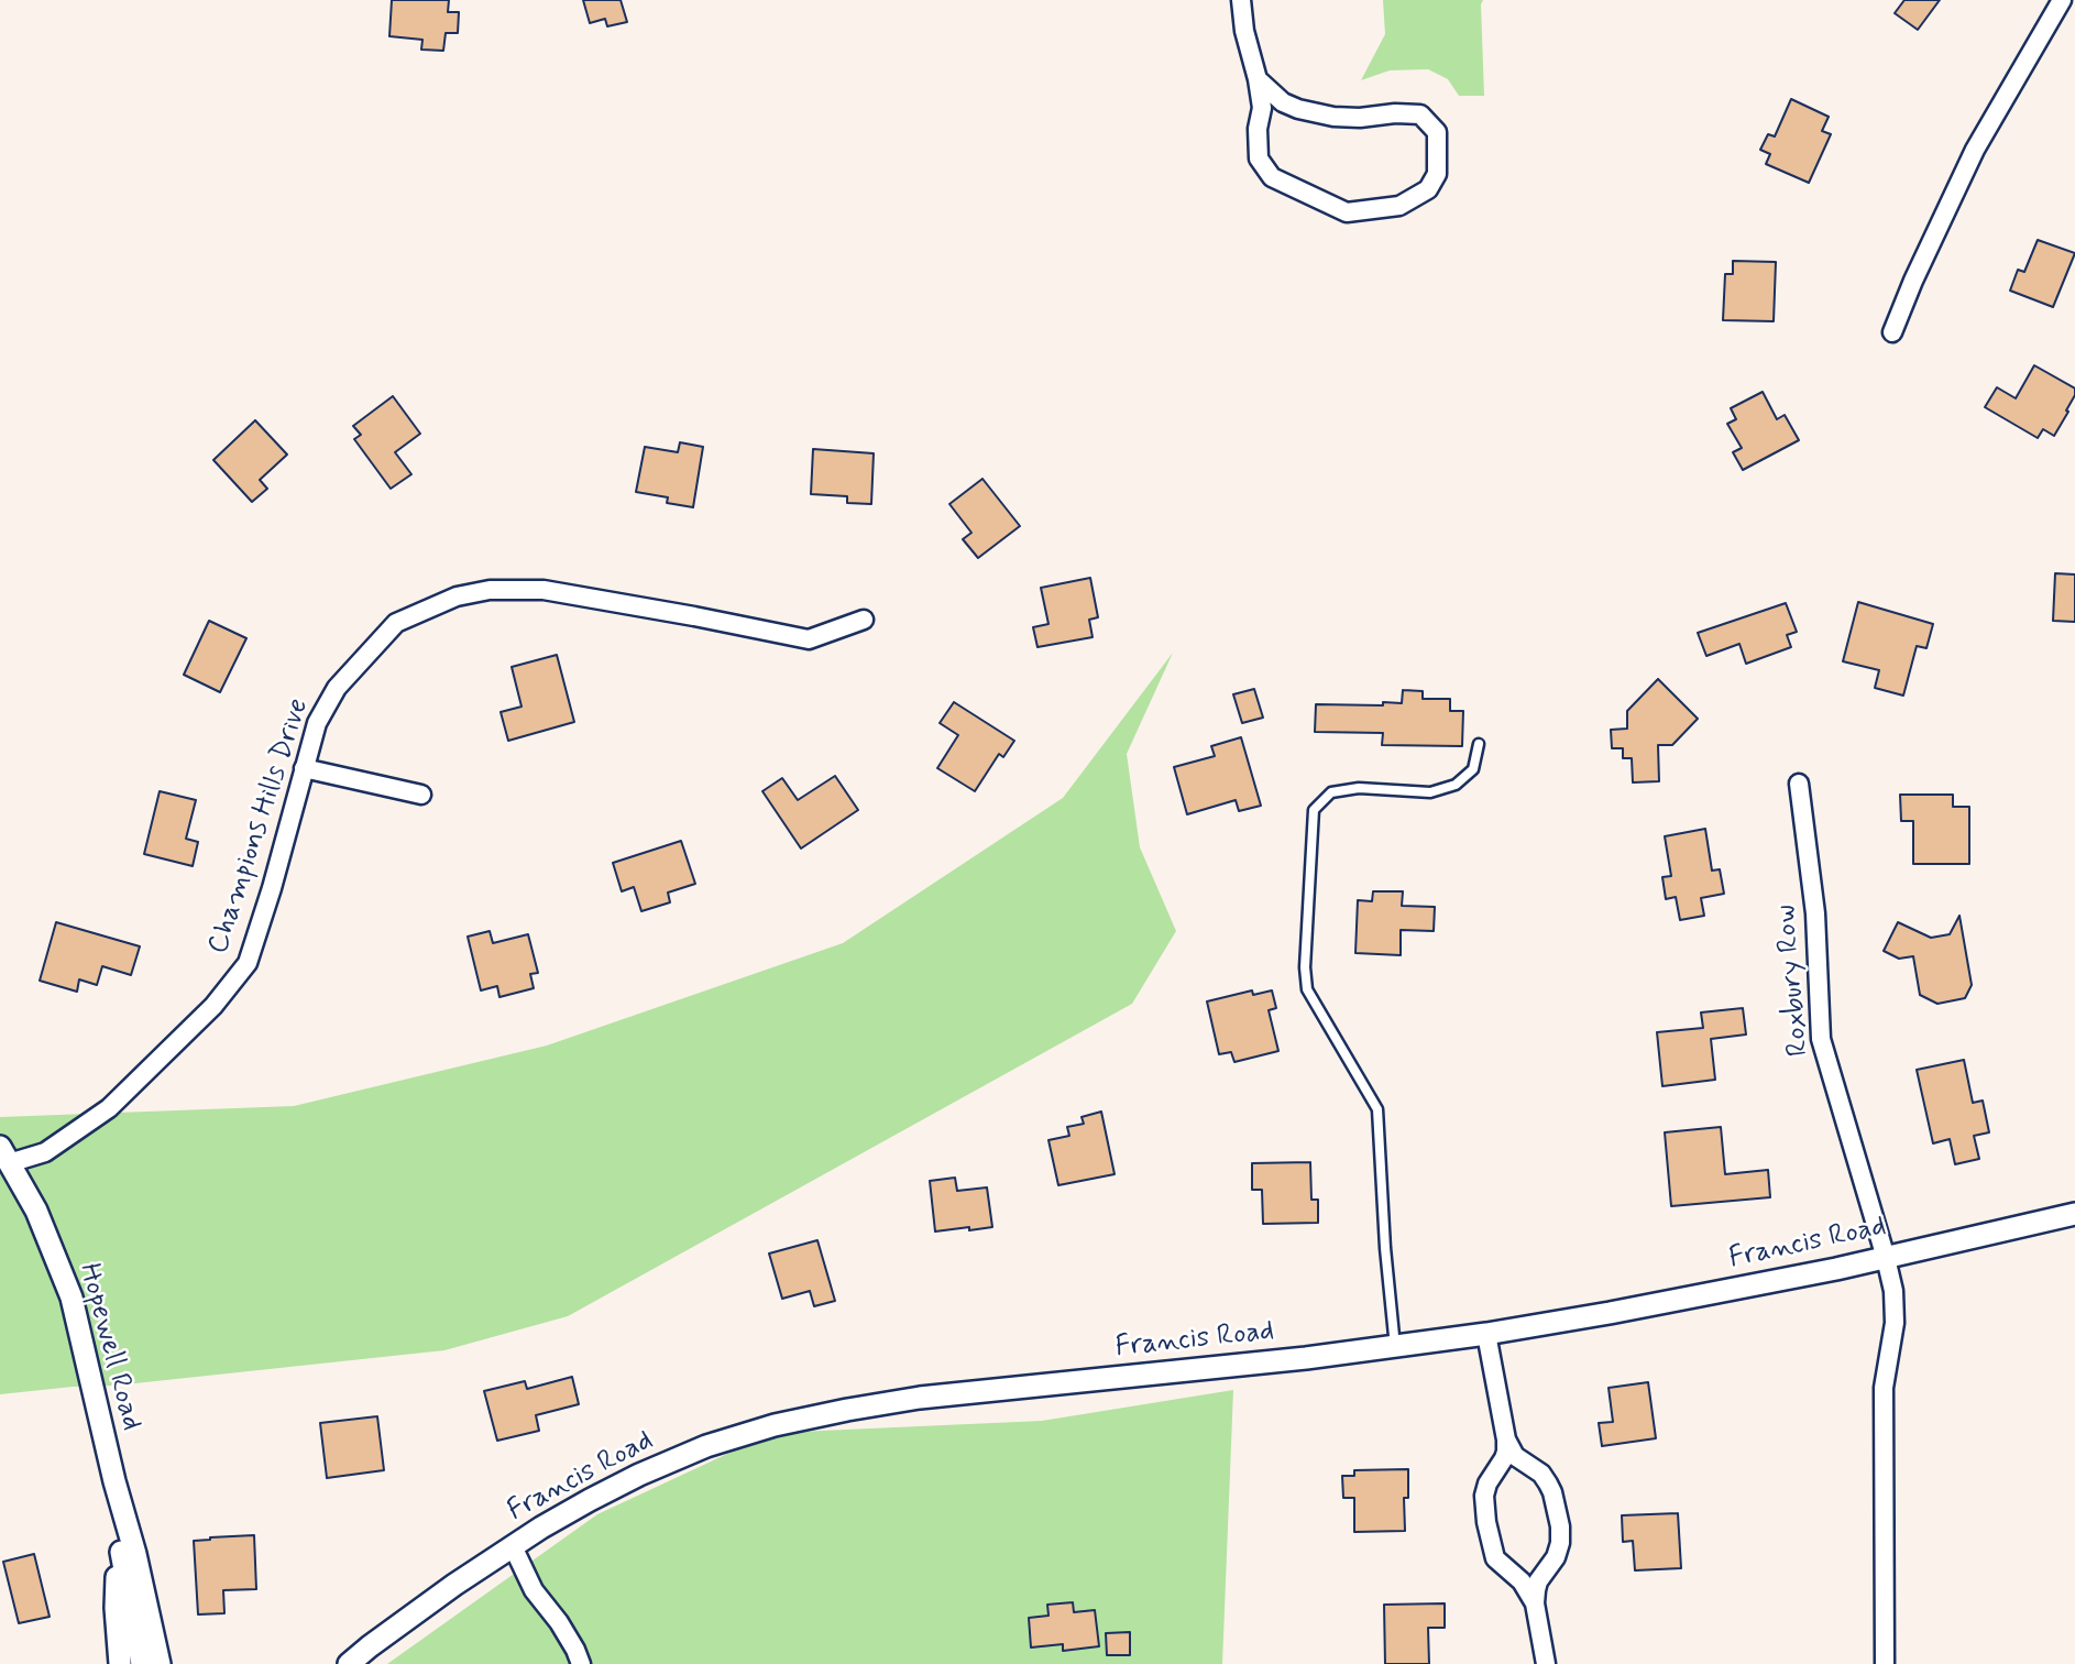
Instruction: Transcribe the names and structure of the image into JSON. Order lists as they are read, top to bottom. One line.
{"streets":{"street":["Champions Hills Drive","Roxbury Row","Francis Road","Hopewell Road"]},"crossings":[["Champions Hills Drive","Hopewell Road"],["Roxbury Row","Francis Road"]]}
